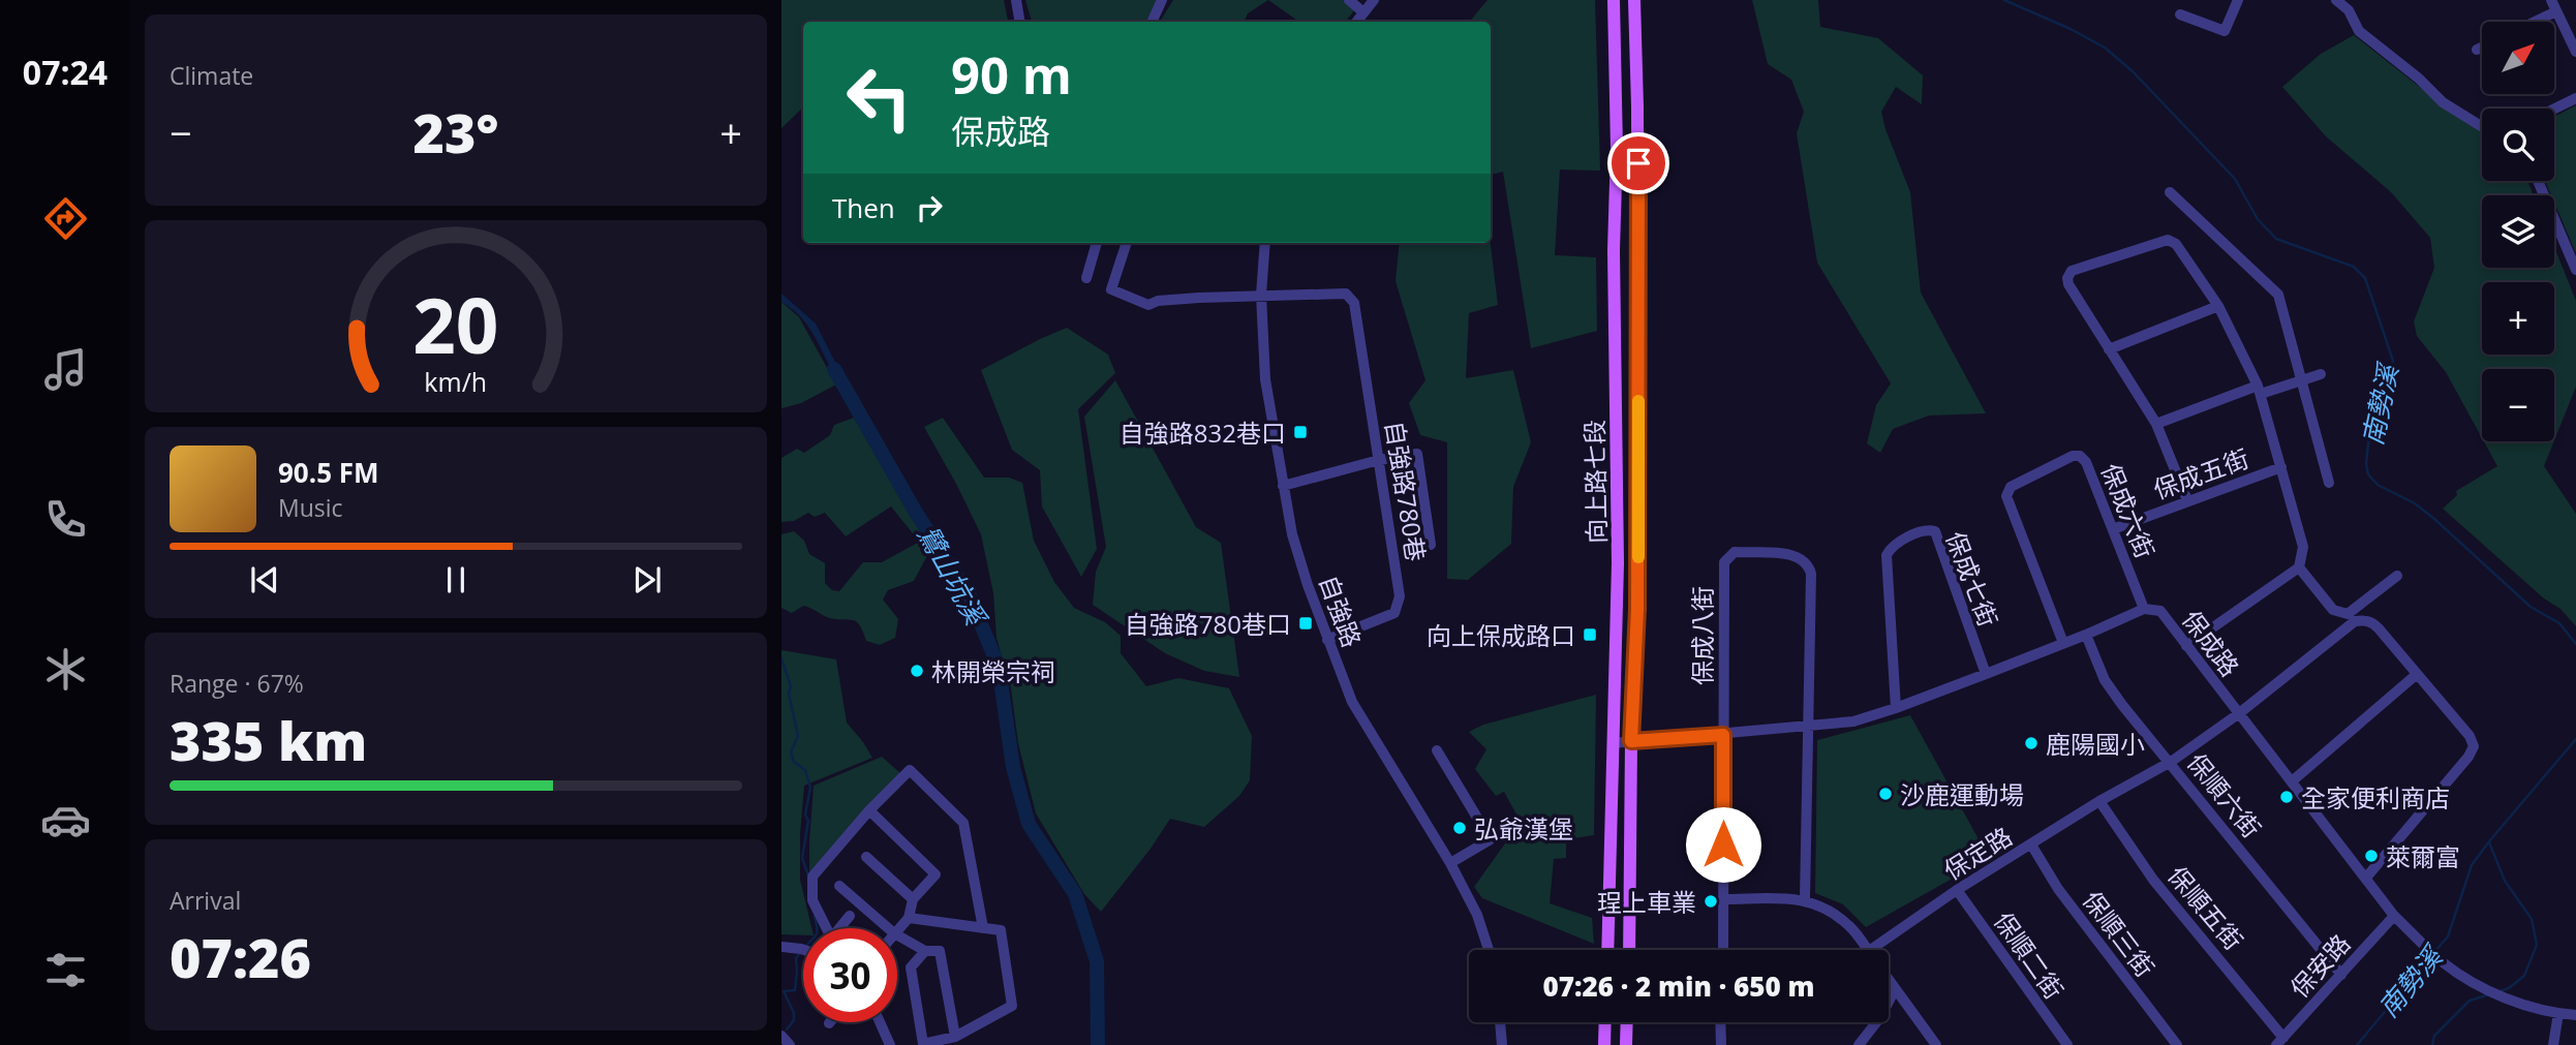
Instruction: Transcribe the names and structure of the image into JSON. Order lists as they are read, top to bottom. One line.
{"streets":{"main road":["向上路七段"],"street":["保成五街","自強路780巷","保成六街","保成七街","自強路","保成八街","保成路","保順六街","保定路","保順五街","保順三街","保順二街","保安路"]},"crossings":[["保成五街","保成六街"],["向上路七段","保成路"],["自強路780巷","自強路"],["保成六街","保成路"],["保成七街","保成路"],["保成八街","保成路"],["保成路","保順六街"],["保成路","保定路"],["保成路","保安路"],["保順六街","保定路"],["保順六街","保安路"],["保定路","保順五街"],["保定路","保順三街"],["保定路","保順二街"],["保順五街","保安路"]],"water":["南勢溪","鷺山坑溪"],"places":{"transit":["自強路832巷口","自強路780巷口","向上保成路口"],"other":["林開榮宗祠","鹿陽國小","沙鹿運動場","全家便利商店","弘爺漢堡","萊爾富","珵上車業"]},"north":"top right","page":{"tabs":"07:24","tile":["Climate",["Range · 67%","335 km"],["Arrival","07:26"]],"map_buttons":["+","−"],"turn":["90 m","保成路"],"heat":["−","23°","+"],"then":"Then","song":["90.5 FM","Music"],"limit":"30","trip":"07:26 · 2 min · 650 m","gauge":["20","km/h"]}}
